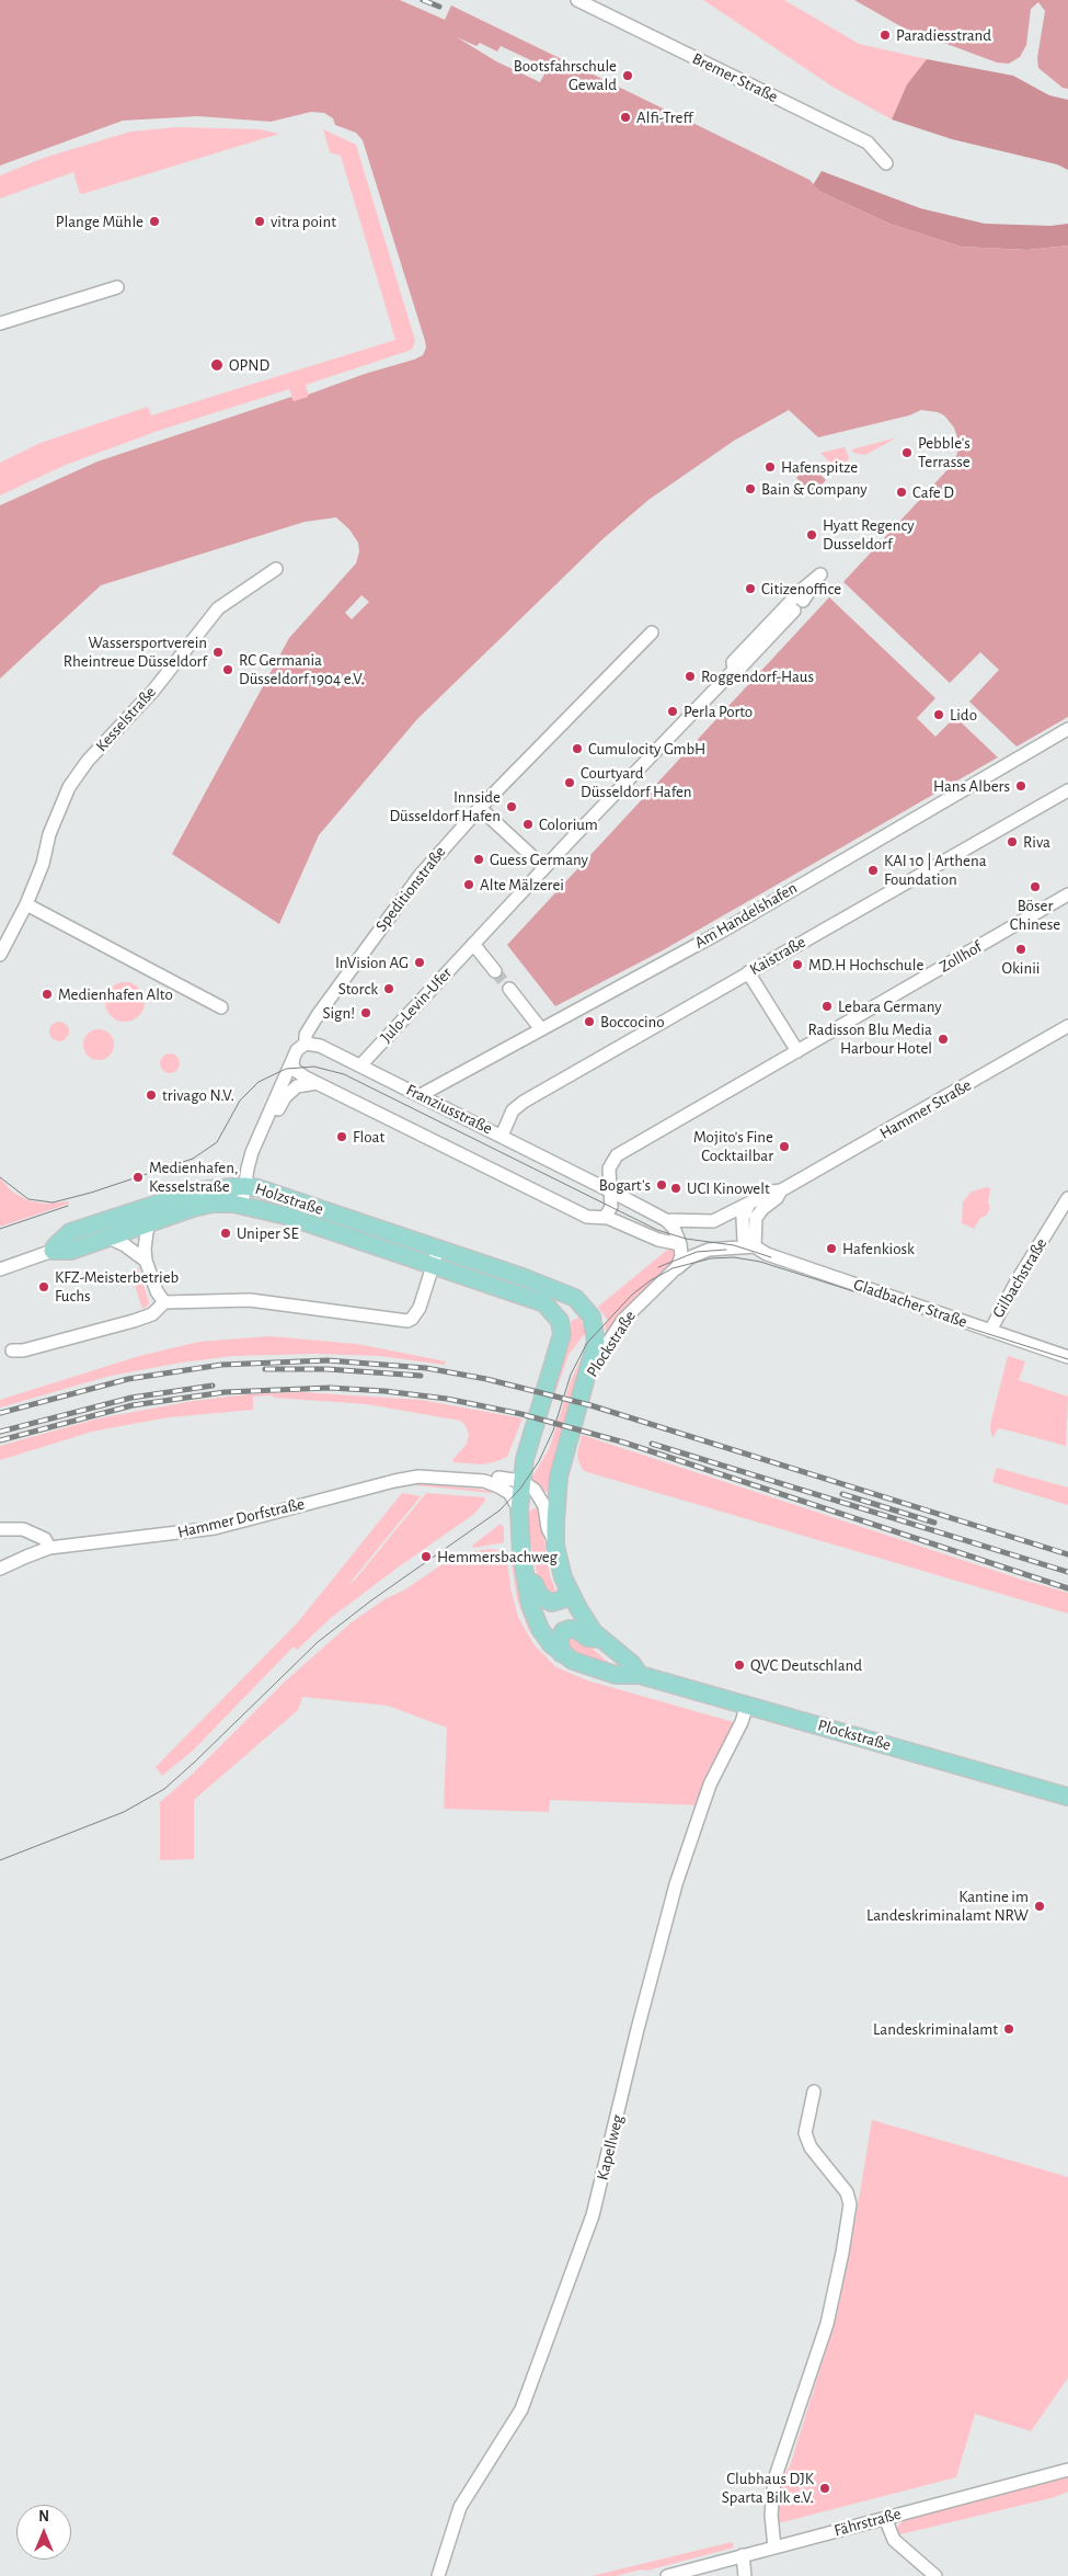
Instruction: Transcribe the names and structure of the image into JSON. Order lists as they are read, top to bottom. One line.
{"streets":{"main road":["Holzstraße","Plockstraße"],"street":["Bremer Straße","Kesselstraße","Speditionstraße","Am Handelshafen","Kaistraße","Zollhof","Julo-Levin-Ufer","Franziusstraße","Hammer Straße","Gilbachstraße","Gladbacher Straße","Hammer Dorfstraße","Kapellweg","Fährstraße"]},"crossings":[["Speditionstraße","Franziusstraße"],["Am Handelshafen","Franziusstraße"],["Kaistraße","Franziusstraße"],["Zollhof","Franziusstraße"],["Julo-Levin-Ufer","Franziusstraße"],["Franziusstraße","Hammer Straße"],["Hammer Straße","Gladbacher Straße"],["Holzstraße","Plockstraße"],["Gilbachstraße","Gladbacher Straße"],["Plockstraße","Hammer Dorfstraße"],["Plockstraße","Kapellweg"]],"places":["Paradiesstrand","Bootsfahrschule Gewald","Alfi-Treff","Plange Mühle","vitra point","OPND","Pebble's Terrasse","Hafenspitze","Bain & Company","Cafe D","Hyatt Regency Dusseldorf","Citizenoffice","Wassersportverein Rheintreue Düsseldorf","RC Germania Düsseldorf 1904 e.V.","Roggendorf-Haus","Perla Porto","Lido","Cumulocity GmbH","Courtyard Düsseldorf Hafen","Hans Albers","Innside Düsseldorf Hafen","Colorium","Riva","Guess Germany","KAI 10 | Arthena Foundation","Alte Mälzerei","Böser Chinese","Okinii","InVision AG","MD.H Hochschule","Storck","Medienhafen Alto","Lebara Germany","Sign!","Boccocino","Radisson Blu Media Harbour Hotel","trivago N.V.","Float","Mojito's Fine Cocktailbar","Medienhafen, Kesselstraße","Bogart's","UCI Kinowelt","Uniper SE","Hafenkiosk","KFZ-Meisterbetrieb Fuchs","Hemmersbachweg","QVC Deutschland","Kantine im Landeskriminalamt NRW","Landeskriminalamt","Clubhaus DJK Sparta Bilk e.V."],"north":"top"}
